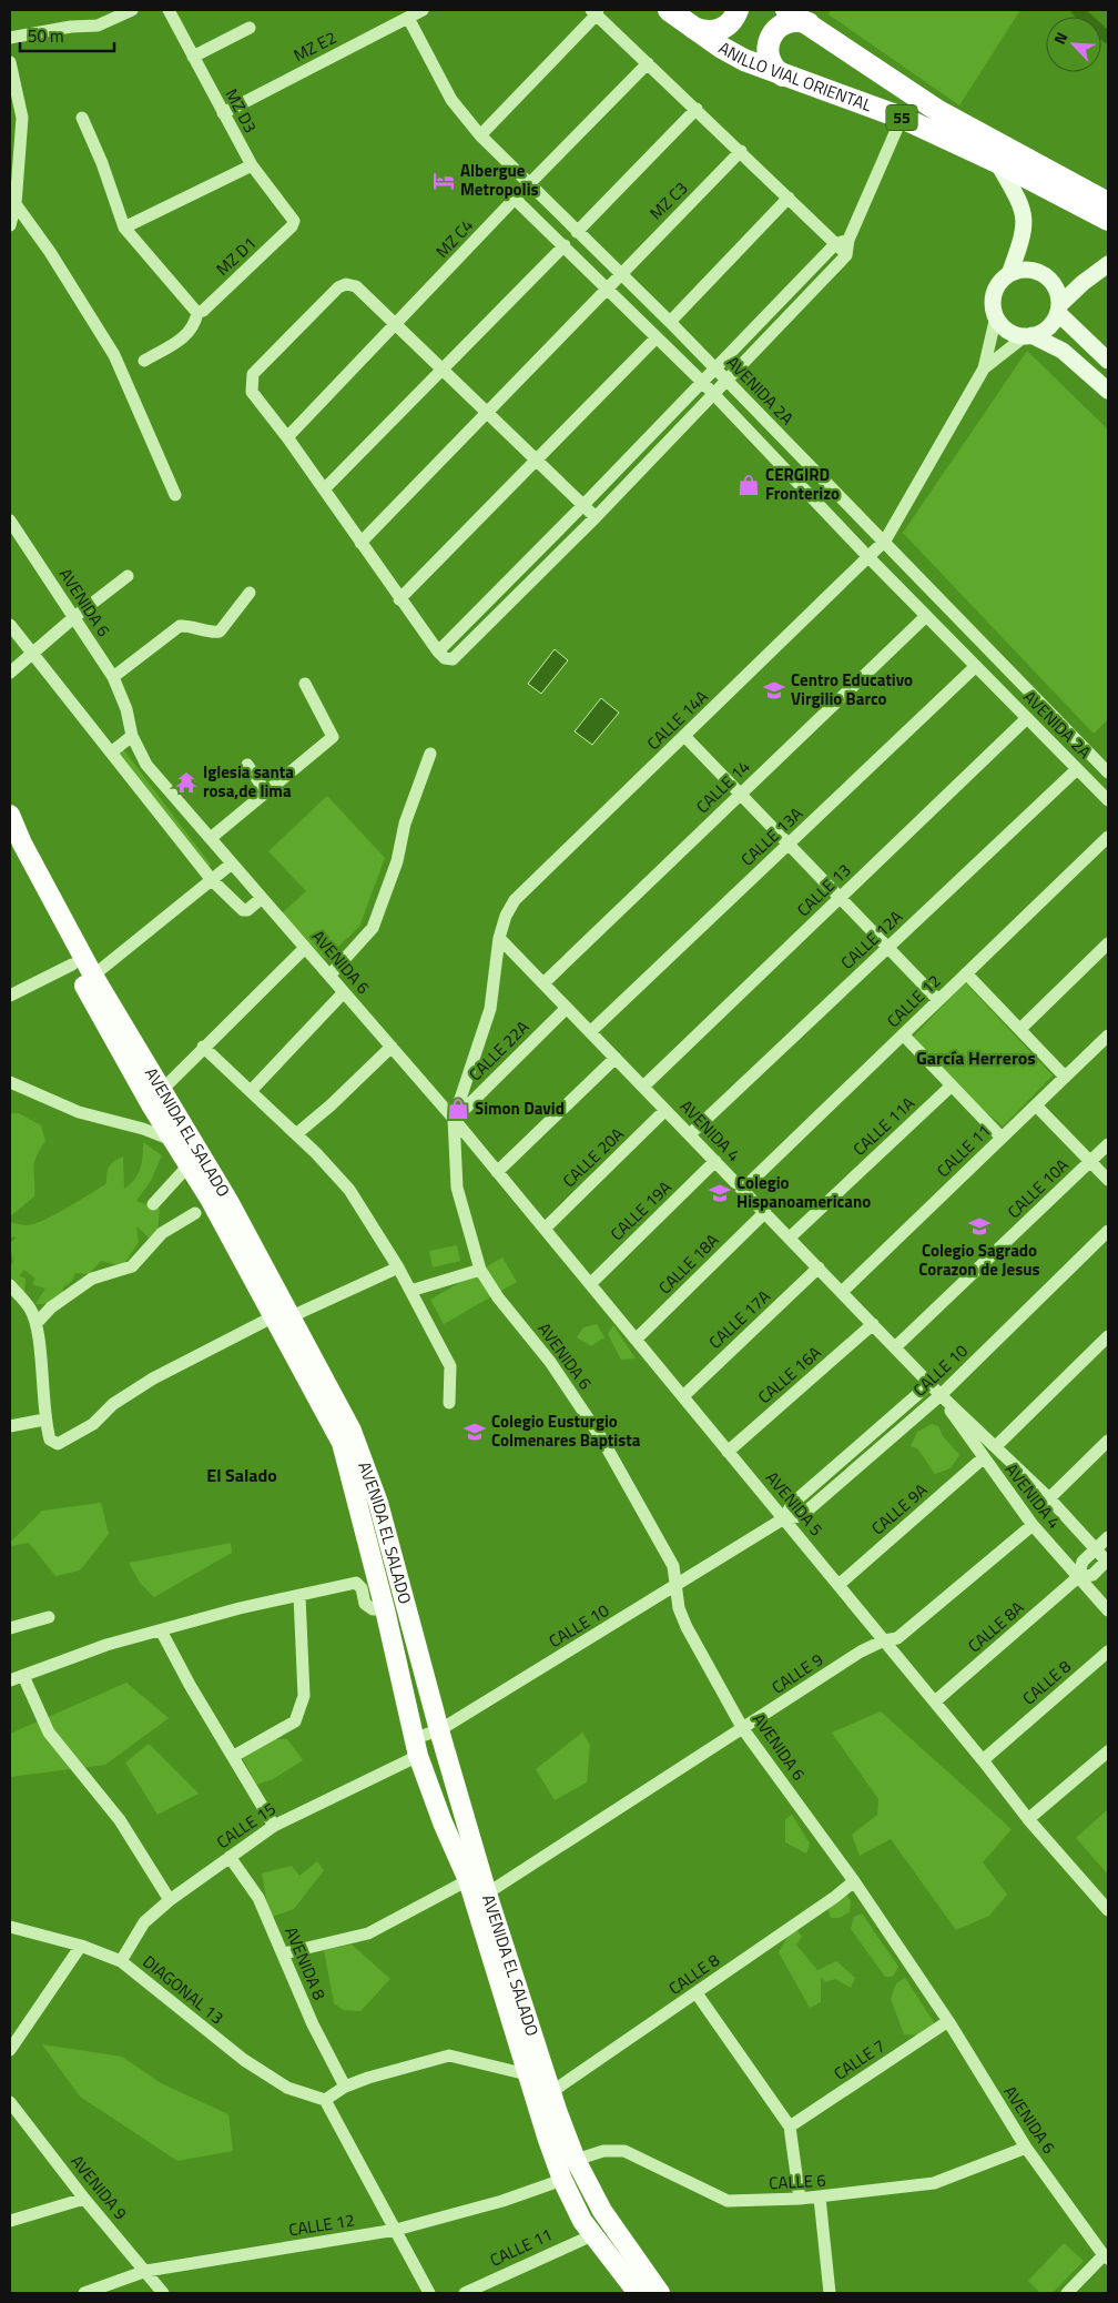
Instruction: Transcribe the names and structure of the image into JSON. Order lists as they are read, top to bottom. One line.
{"streets":{"highway":["ANILLO VIAL ORIENTAL","55"],"main road":["AVENIDA EL SALADO"],"street":["MZ E2","MZ D3","MZ C3","MZ C4","MZ D1","AVENIDA 2A","AVENIDA 6","CALLE 14A","CALLE 14","CALLE 13A","CALLE 13","CALLE 12A","CALLE 12","CALLE 22A","CALLE 11A","AVENIDA 4","CALLE 11","CALLE 20A","CALLE 10A","CALLE 19A","CALLE 18A","CALLE 17A","CALLE 10","CALLE 16A","AVENIDA 5","CALLE 9A","CALLE 8A","CALLE 9","CALLE 8","CALLE 15","AVENIDA 8","DIAGONAL 13","CALLE 7","CALLE 6","AVENIDA 9"]},"crossings":[["MZ E2","MZ D3"],["MZ E2","AVENIDA 2A"],["MZ D3","MZ D1"],["MZ C3","AVENIDA 2A"],["MZ C4","AVENIDA 2A"],["AVENIDA 2A","CALLE 14A"],["AVENIDA 2A","CALLE 14"],["AVENIDA 2A","CALLE 13A"],["AVENIDA 2A","CALLE 13"],["AVENIDA 2A","CALLE 12A"],["AVENIDA 6","CALLE 14A"],["AVENIDA 6","CALLE 22A"],["AVENIDA 6","CALLE 10"],["AVENIDA 6","AVENIDA 5"],["AVENIDA 6","CALLE 9"],["AVENIDA 6","CALLE 8"],["AVENIDA 6","CALLE 7"],["AVENIDA 6","CALLE 6"],["CALLE 14A","CALLE 22A"],["CALLE 14A","AVENIDA 4"],["CALLE 14A","AVENIDA 5"],["CALLE 14","AVENIDA 4"],["CALLE 13A","AVENIDA 4"],["CALLE 13","AVENIDA 4"],["CALLE 12A","AVENIDA 4"],["CALLE 12","AVENIDA 4"],["CALLE 12","AVENIDA EL SALADO"],["CALLE 12","AVENIDA 9"],["CALLE 22A","AVENIDA 4"],["CALLE 22A","AVENIDA 5"],["CALLE 11A","AVENIDA 4"],["AVENIDA 4","CALLE 11"],["AVENIDA 4","CALLE 20A"],["AVENIDA 4","CALLE 10A"],["AVENIDA 4","CALLE 19A"],["AVENIDA 4","CALLE 18A"],["AVENIDA 4","CALLE 17A"],["AVENIDA 4","CALLE 10"],["AVENIDA 4","CALLE 16A"],["AVENIDA 4","CALLE 9A"],["AVENIDA 4","CALLE 8A"],["AVENIDA 4","CALLE 9"],["AVENIDA EL SALADO","CALLE 11"],["AVENIDA EL SALADO","CALLE 10"],["AVENIDA EL SALADO","CALLE 9"],["AVENIDA EL SALADO","CALLE 8"],["AVENIDA EL SALADO","CALLE 15"],["AVENIDA EL SALADO","CALLE 6"],["CALLE 20A","AVENIDA 5"],["CALLE 19A","AVENIDA 5"],["CALLE 18A","AVENIDA 5"],["CALLE 17A","AVENIDA 5"],["CALLE 10","AVENIDA 5"],["CALLE 10","CALLE 15"],["CALLE 16A","AVENIDA 5"],["AVENIDA 5","CALLE 9A"],["AVENIDA 5","CALLE 8A"],["AVENIDA 5","CALLE 9"],["AVENIDA 5","CALLE 8"],["CALLE 15","AVENIDA 8"],["CALLE 15","DIAGONAL 13"]],"districts":["García Herreros","El Salado"],"places":{"hotel":["Albergue Metropolis"],"shop":["CERGIRD Fronterizo","Simon David"],"school or university":["Centro Educativo Virgilio Barco","Colegio Hispanoamericano","Colegio Sagrado Corazon de Jesus","Colegio Eusturgio Colmenares Baptista"],"temple":["Iglesia santa rosa,de lima"]},"scale_bar":"50 m","north":"top left"}
